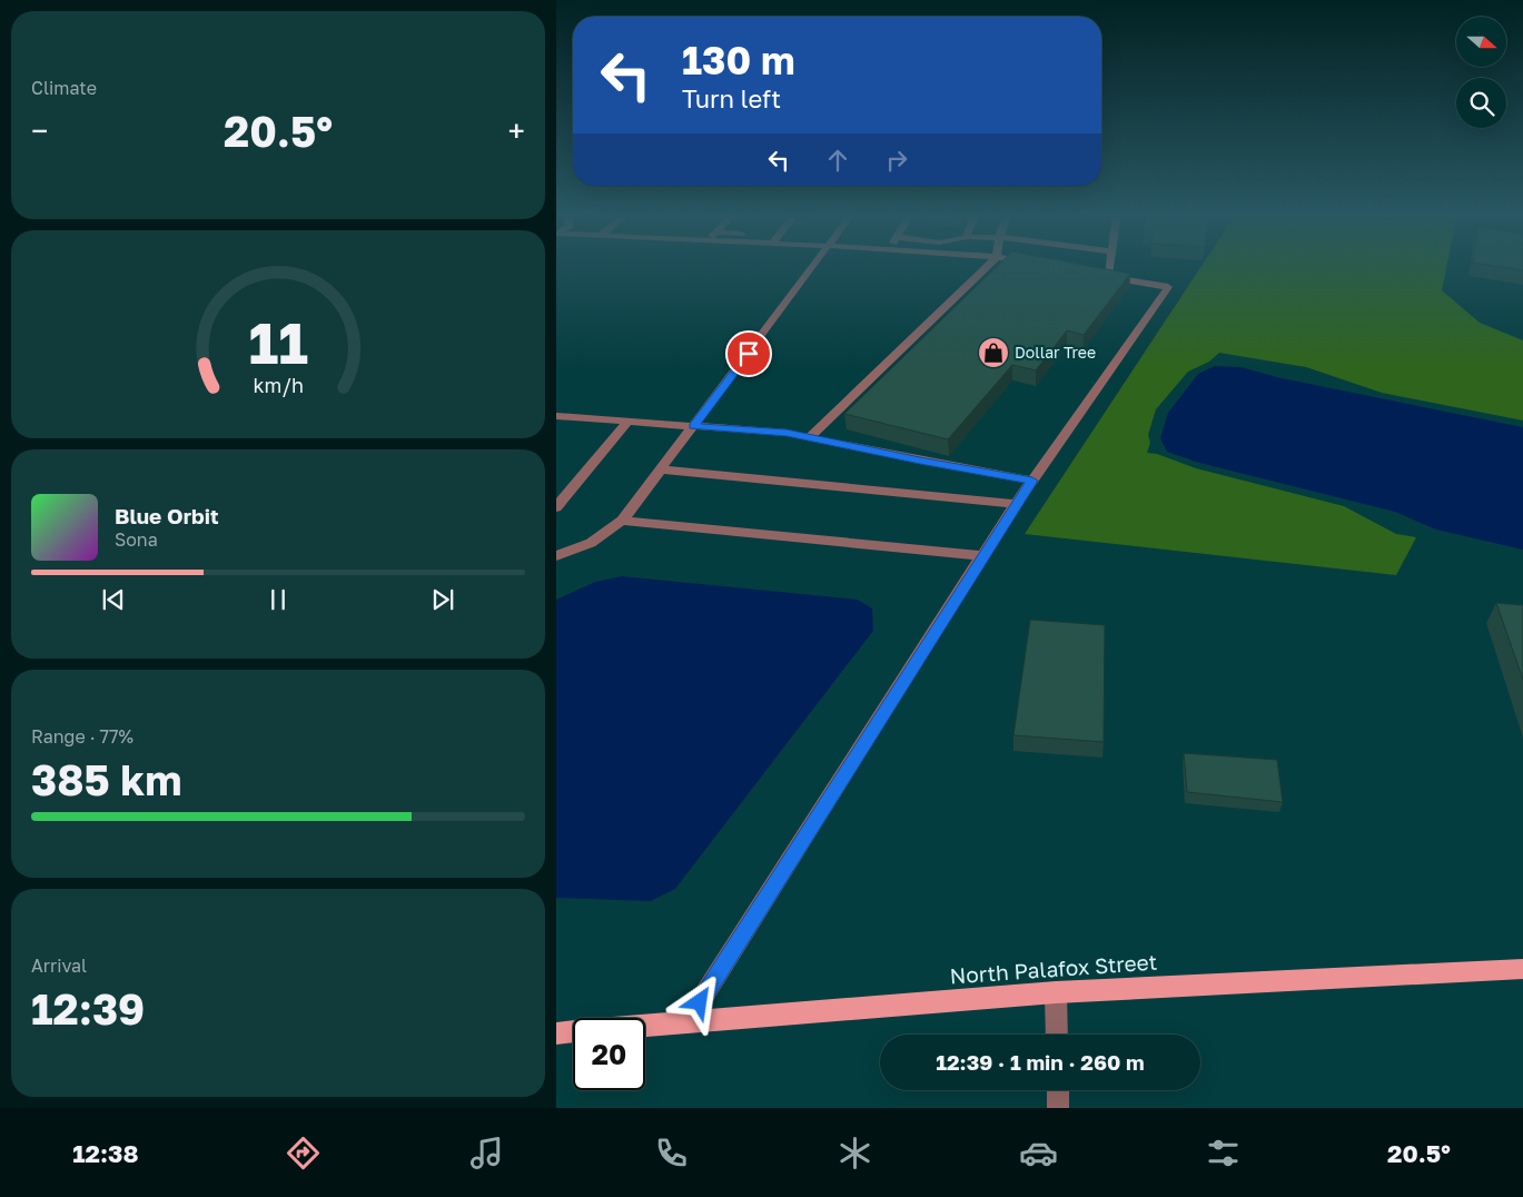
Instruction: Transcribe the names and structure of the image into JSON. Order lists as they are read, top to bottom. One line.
{"streets":{"main road":["North Palafox Street"]},"places":{"shop":["Dollar Tree"]},"north":"right","page":{"tile":["Climate",["Range · 77%","385 km"],["Arrival","12:39"]],"turn":["130 m","Turn left"],"heat":["−","20.5°","+"],"song":["Blue Orbit","Sona"],"limit":"20","trip":"12:39 · 1 min · 260 m","tabs":["12:38","20.5°"],"gauge":["11","km/h"]}}
